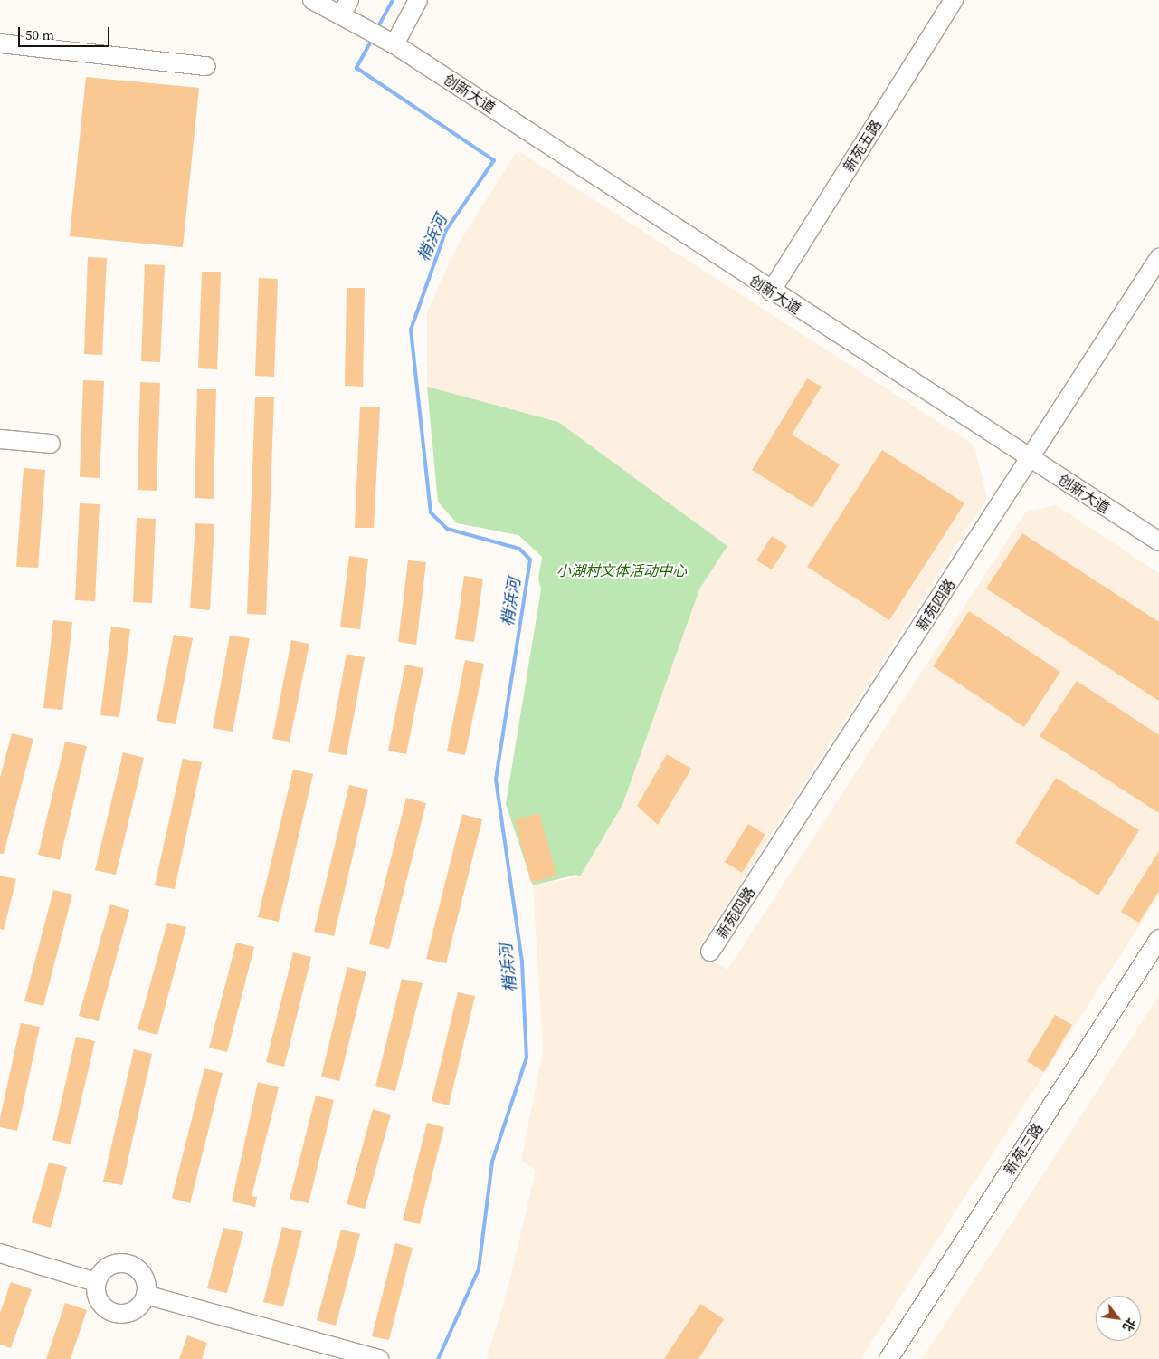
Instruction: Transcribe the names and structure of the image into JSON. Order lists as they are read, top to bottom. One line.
{"streets":{"street":["创新大道","新苑五路","新苑四路","新苑三路"]},"crossings":[["创新大道","新苑五路"],["创新大道","新苑四路"]],"water":["梢浜河"],"parks":["小湖村文体活动中心"],"scale_bar":"50 m","north":"bottom right"}
